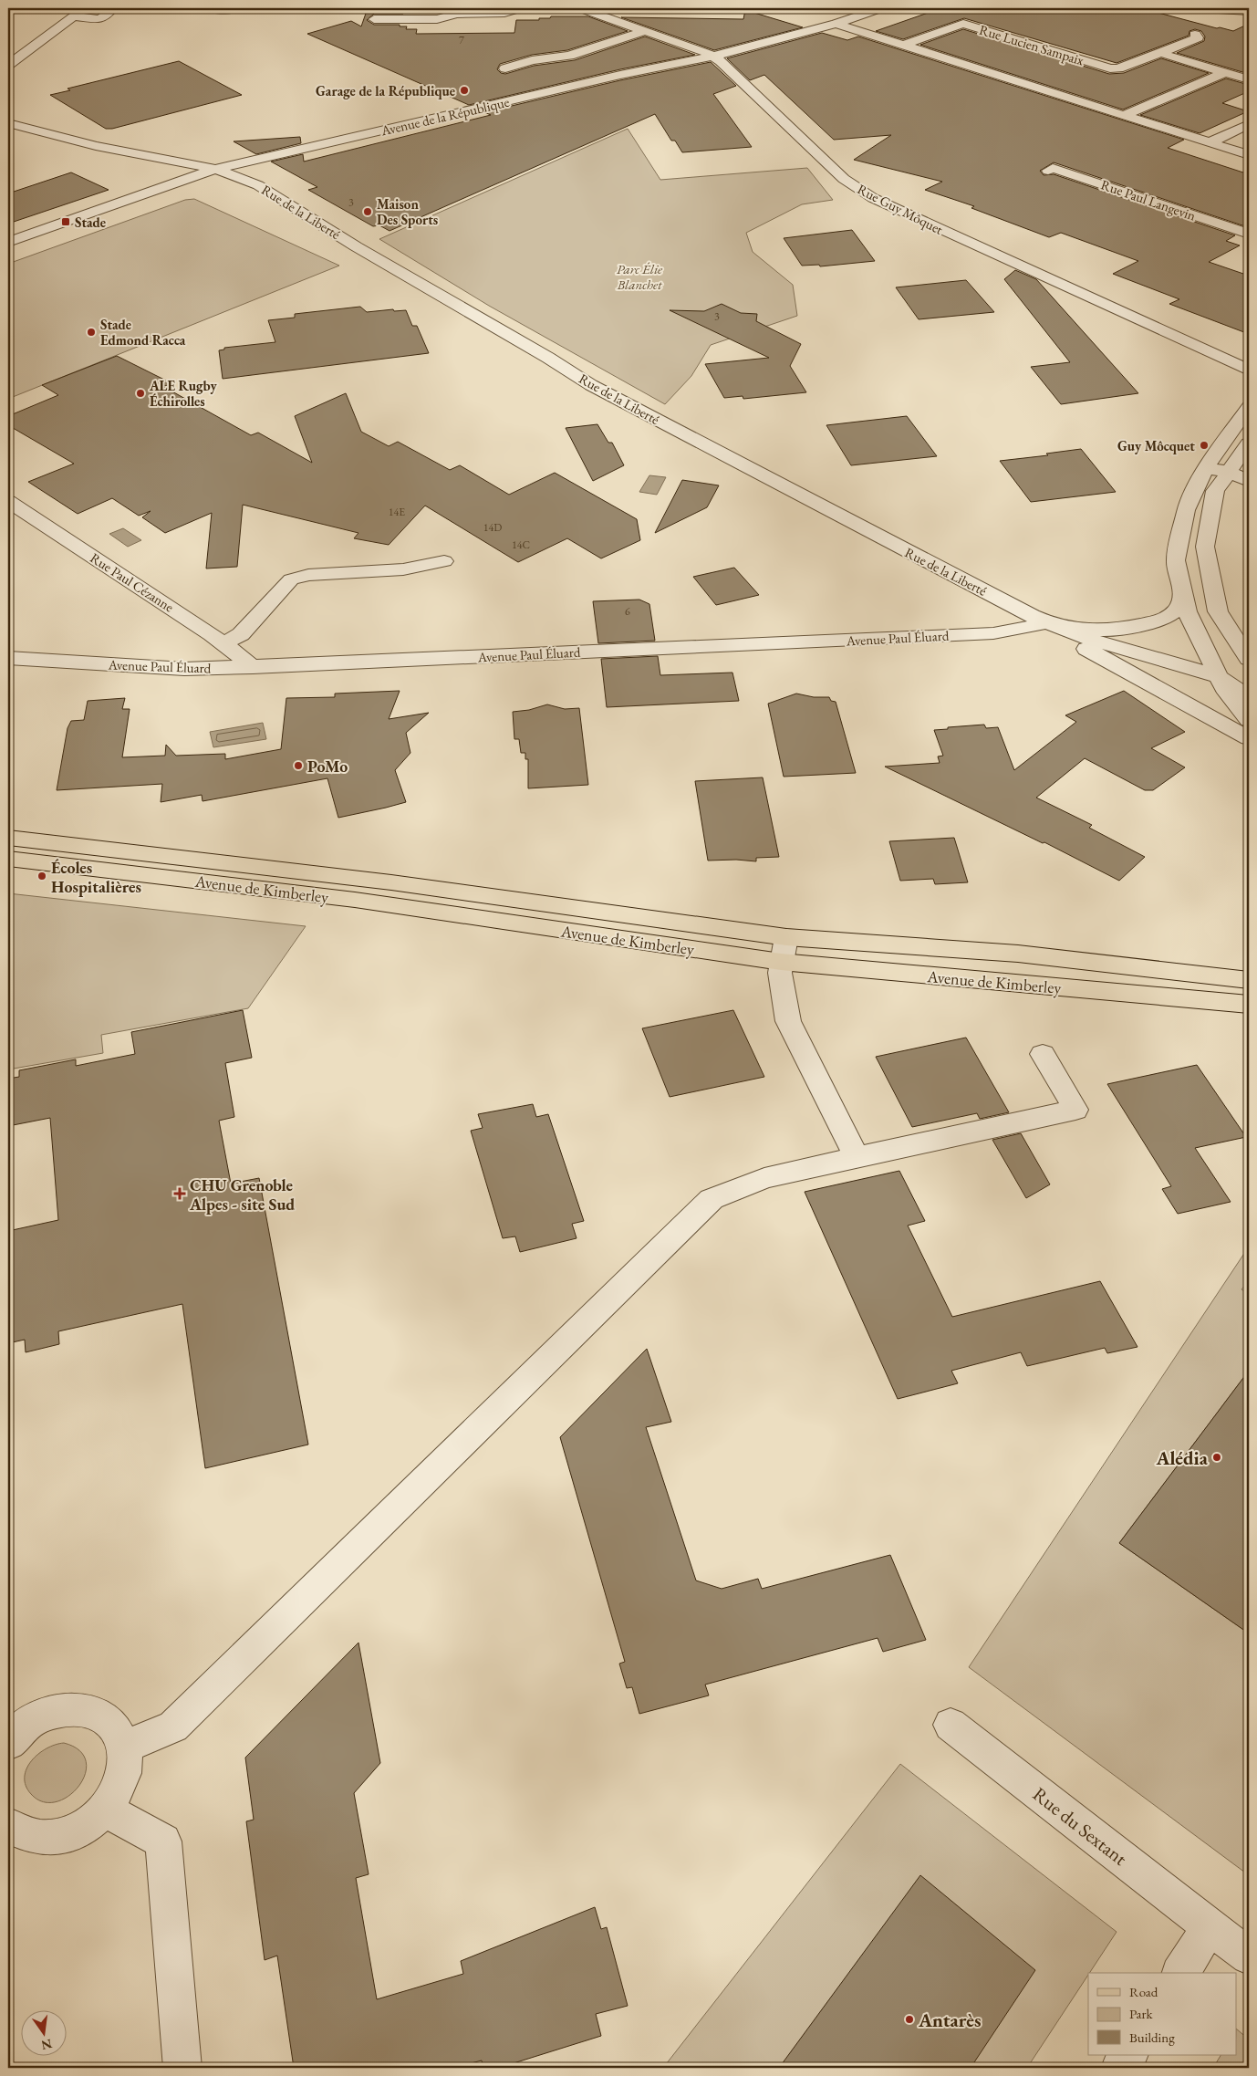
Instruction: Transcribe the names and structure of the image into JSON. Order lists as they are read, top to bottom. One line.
{"streets":{"main road":["Avenue de Kimberley"],"street":["Rue Lucien Sampaix","Avenue de la République","Rue Paul Langevin","Rue Guy Môquet","Rue de la Liberté","Rue Paul Cézanne","Avenue Paul Éluard","Rue du Sextant"]},"crossings":[["Avenue de la République","Rue Guy Môquet"],["Avenue de la République","Rue de la Liberté"],["Rue de la Liberté","Avenue Paul Éluard"],["Rue Paul Cézanne","Avenue Paul Éluard"]],"parks":["Parc Élie Blanchet"],"places":{"other":["Garage de la République","Maison Des Sports","Stade Edmond Racca","ALE Rugby Échirolles","Guy Môcquet","PoMo","Écoles Hospitalières","Alédia","Antarès"],"transit":["Stade"],"health":["CHU Grenoble Alpes - site Sud"]},"house_numbers":["7","3","3","14E","14D","14C","6"],"legend":["Road","Park","Building"],"north":"bottom"}
